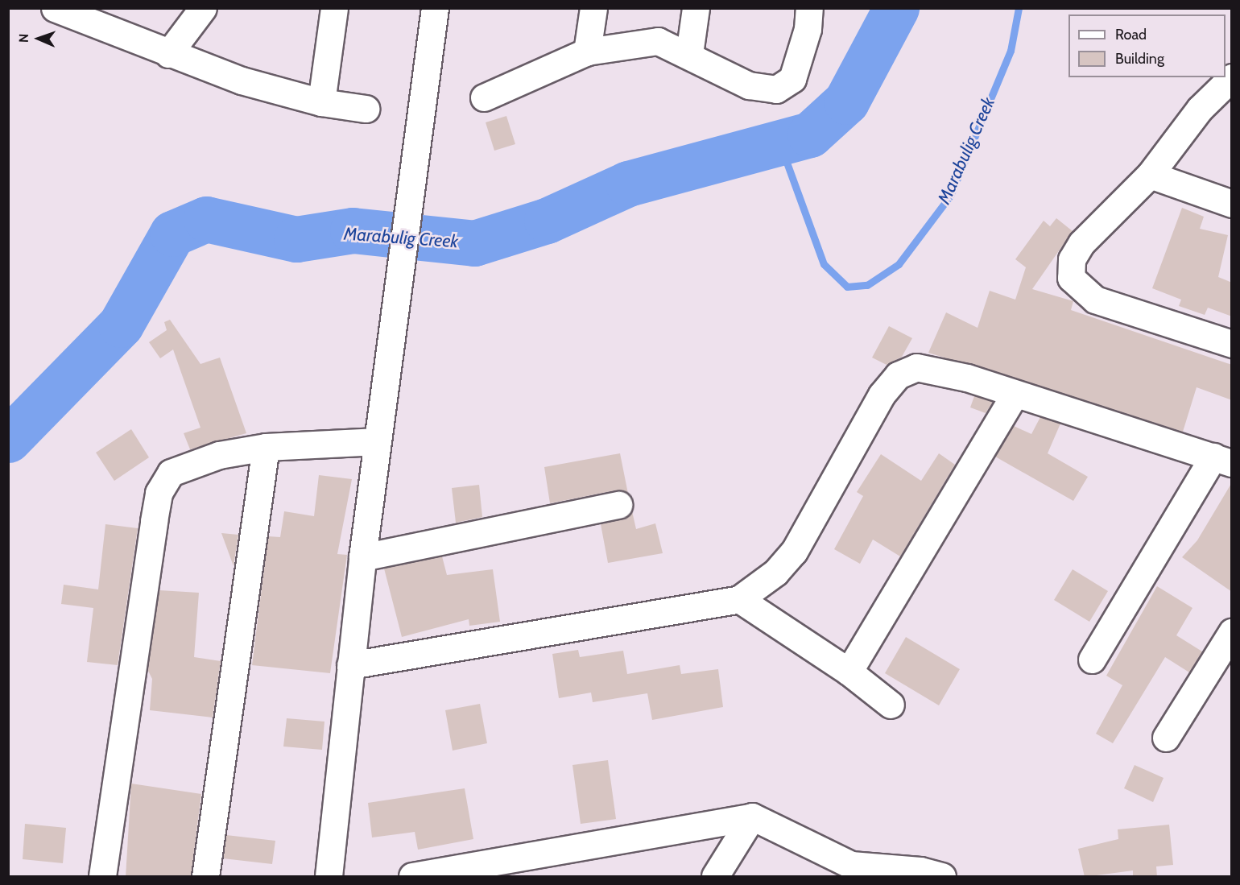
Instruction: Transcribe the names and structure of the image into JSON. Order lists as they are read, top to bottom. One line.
{"water":["Marabulig Creek"],"legend":["Road","Building"],"north":"left"}
